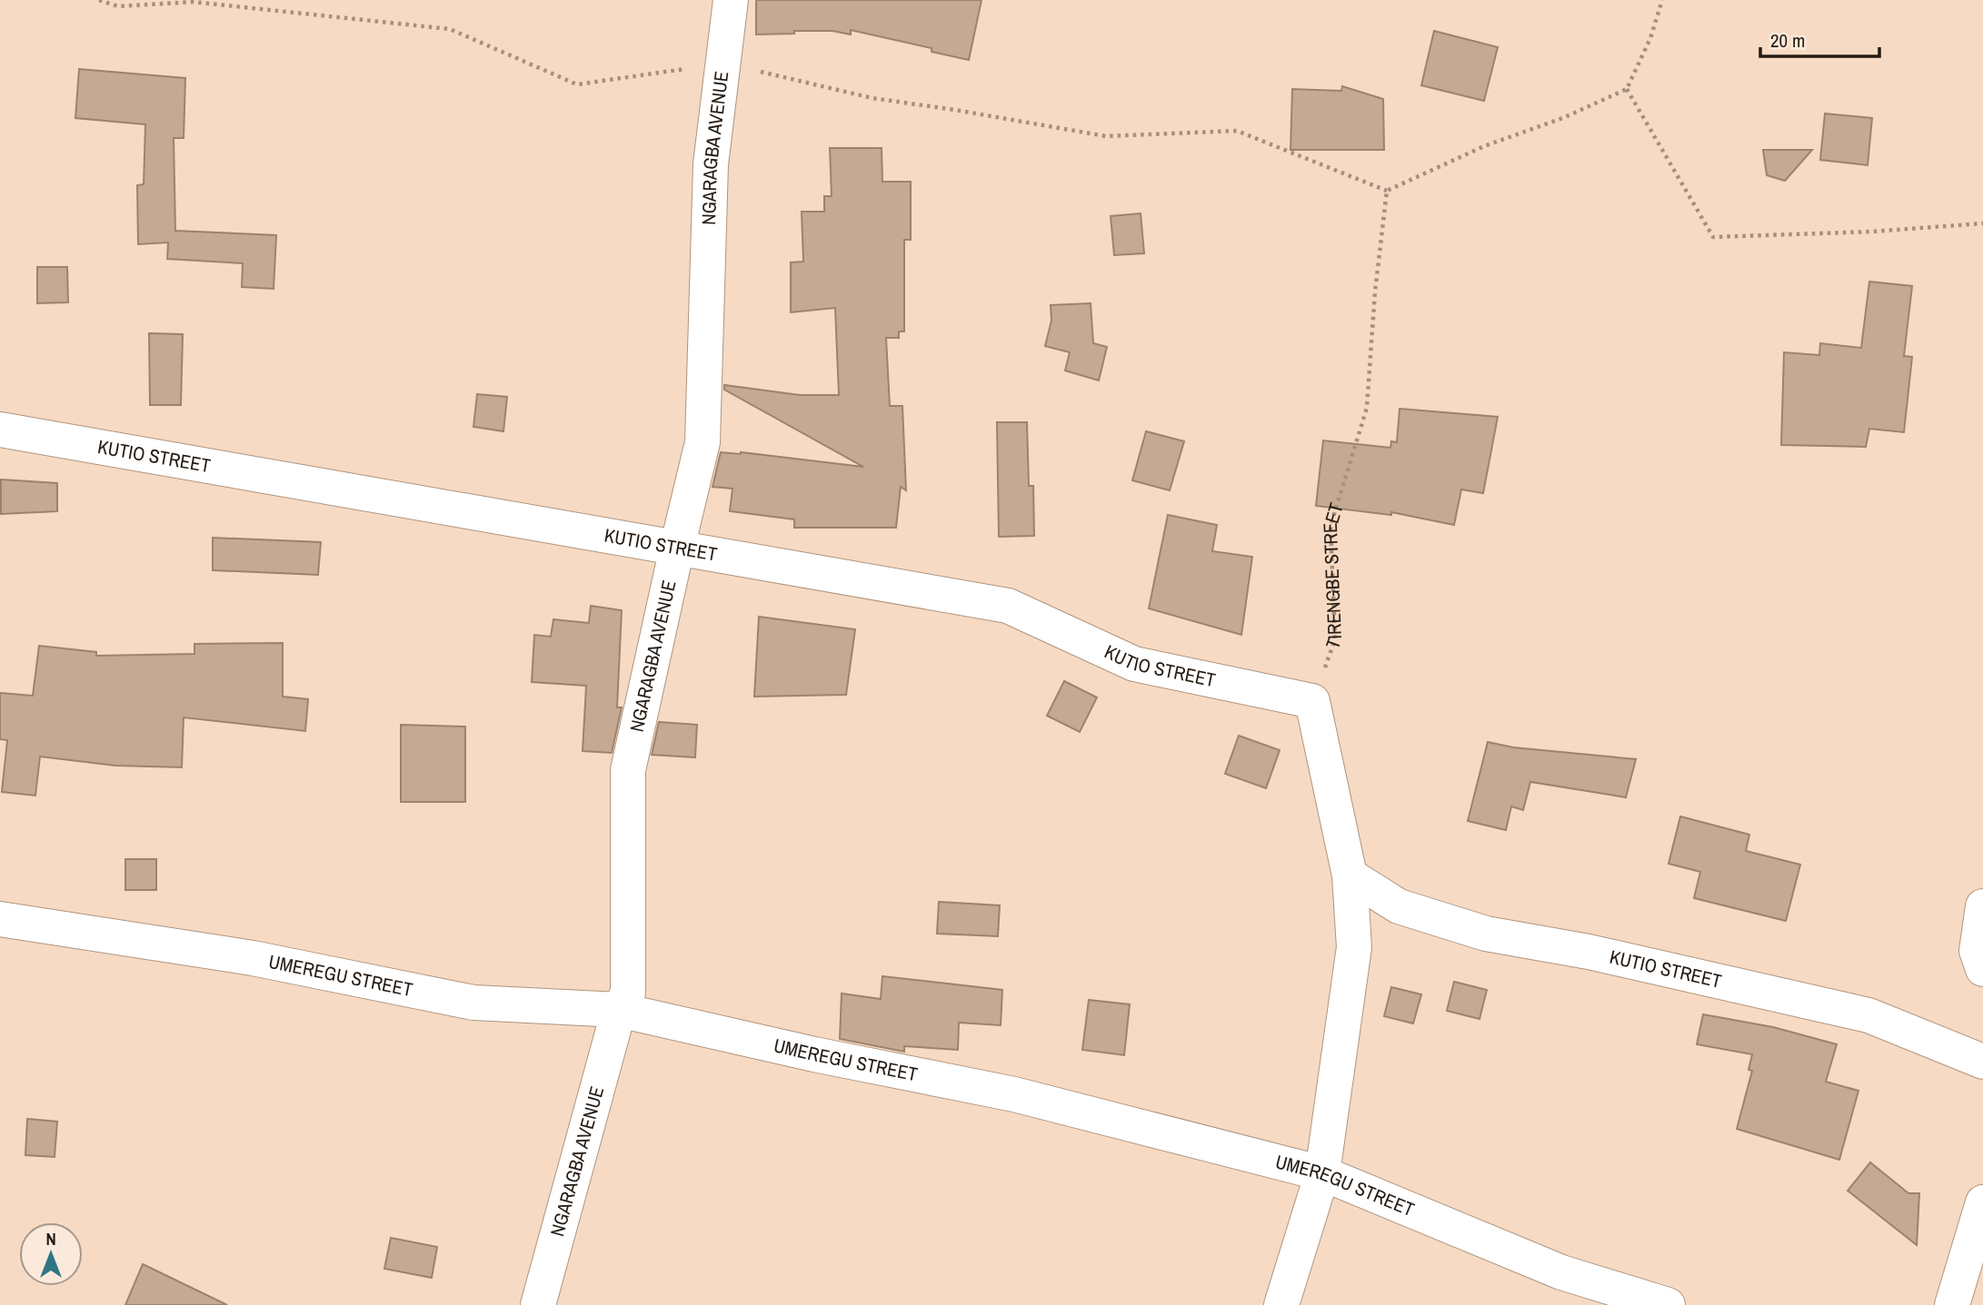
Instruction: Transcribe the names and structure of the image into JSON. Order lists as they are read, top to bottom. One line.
{"streets":{"street":["NGARAGBA AVENUE","KUTIO STREET","UMEREGU STREET"],"path":["TIRENGBE STREET"]},"crossings":[["NGARAGBA AVENUE","KUTIO STREET"],["NGARAGBA AVENUE","UMEREGU STREET"],["KUTIO STREET","TIRENGBE STREET"]],"scale_bar":"20 m","north":"top"}
